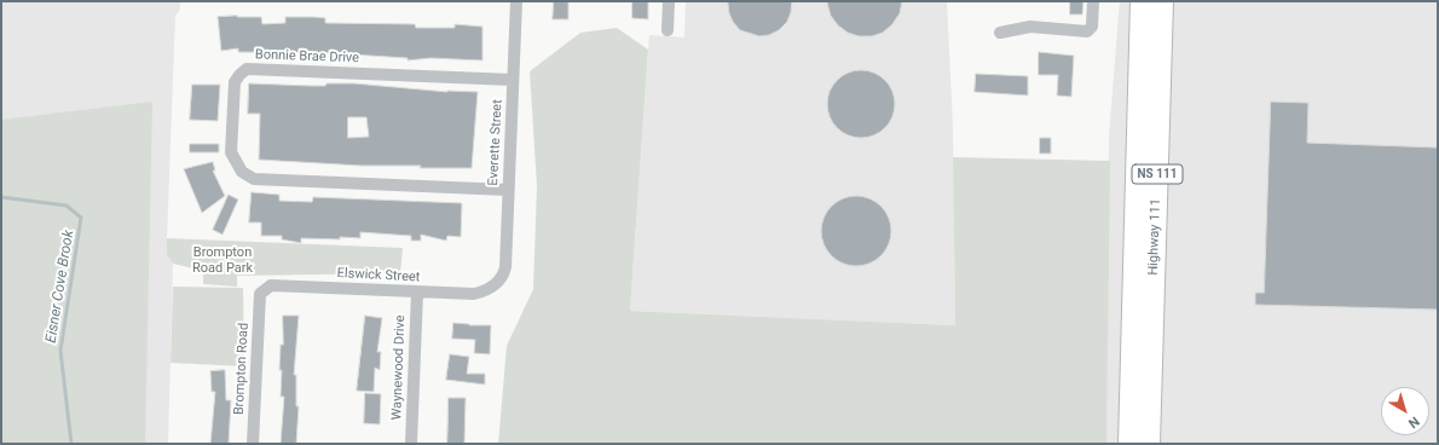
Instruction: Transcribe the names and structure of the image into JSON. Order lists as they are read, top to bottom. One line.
{"streets":{"highway":["NS 111","Highway 111"],"street":["Bonnie Brae Drive","Everette Street","Elswick Street","Waynewood Drive","Brompton Road"]},"crossings":[["Bonnie Brae Drive","Everette Street"],["Everette Street","Elswick Street"],["Elswick Street","Waynewood Drive"],["Elswick Street","Brompton Road"]],"water":["Eisner Cove Brook"],"parks":["Brompton Road Park"],"north":"bottom right"}
